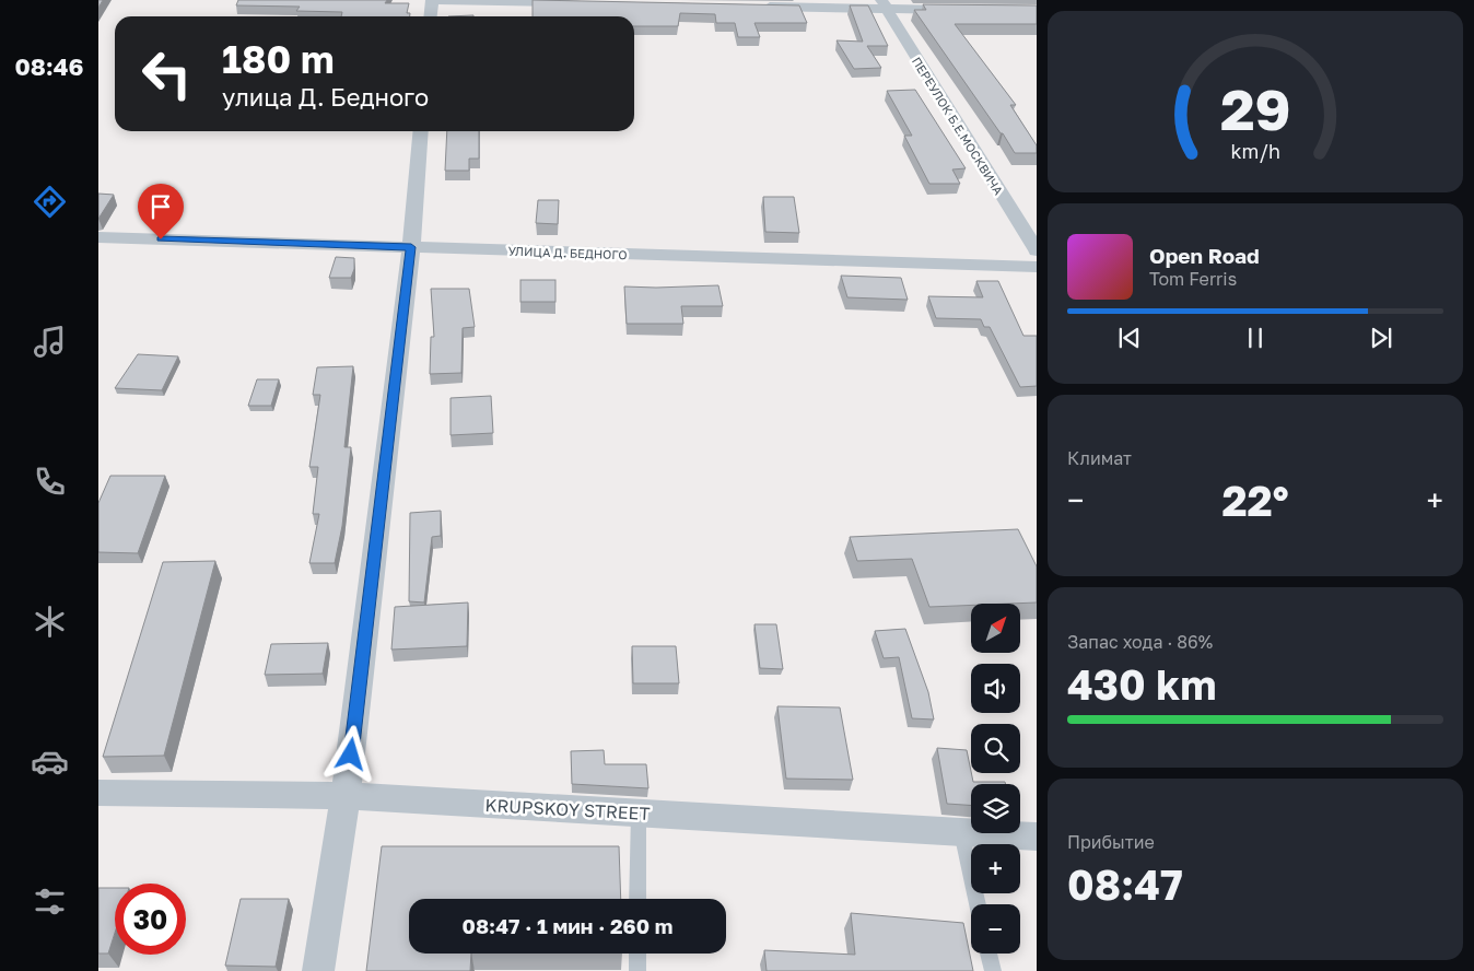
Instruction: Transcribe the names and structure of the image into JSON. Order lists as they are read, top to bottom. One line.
{"streets":{"street":["ПЕРЕУЛОК Б.Е.МОСКВИЧА","УЛИЦА Д. БЕДНОГО","KRUPSKOY STREET"]},"north":"top right","page":{"tabs":"08:46","turn":["180 m","улица Д. Бедного"],"song":["Open Road","Tom Ferris"],"tile":["Климат",["Запас хода · 86%","430 km"],["Прибытие","08:47"]],"heat":["−","22°","+"],"map_buttons":["+","−"],"limit":"30","trip":"08:47 · 1 мин · 260 m","gauge":["29","km/h"]}}
